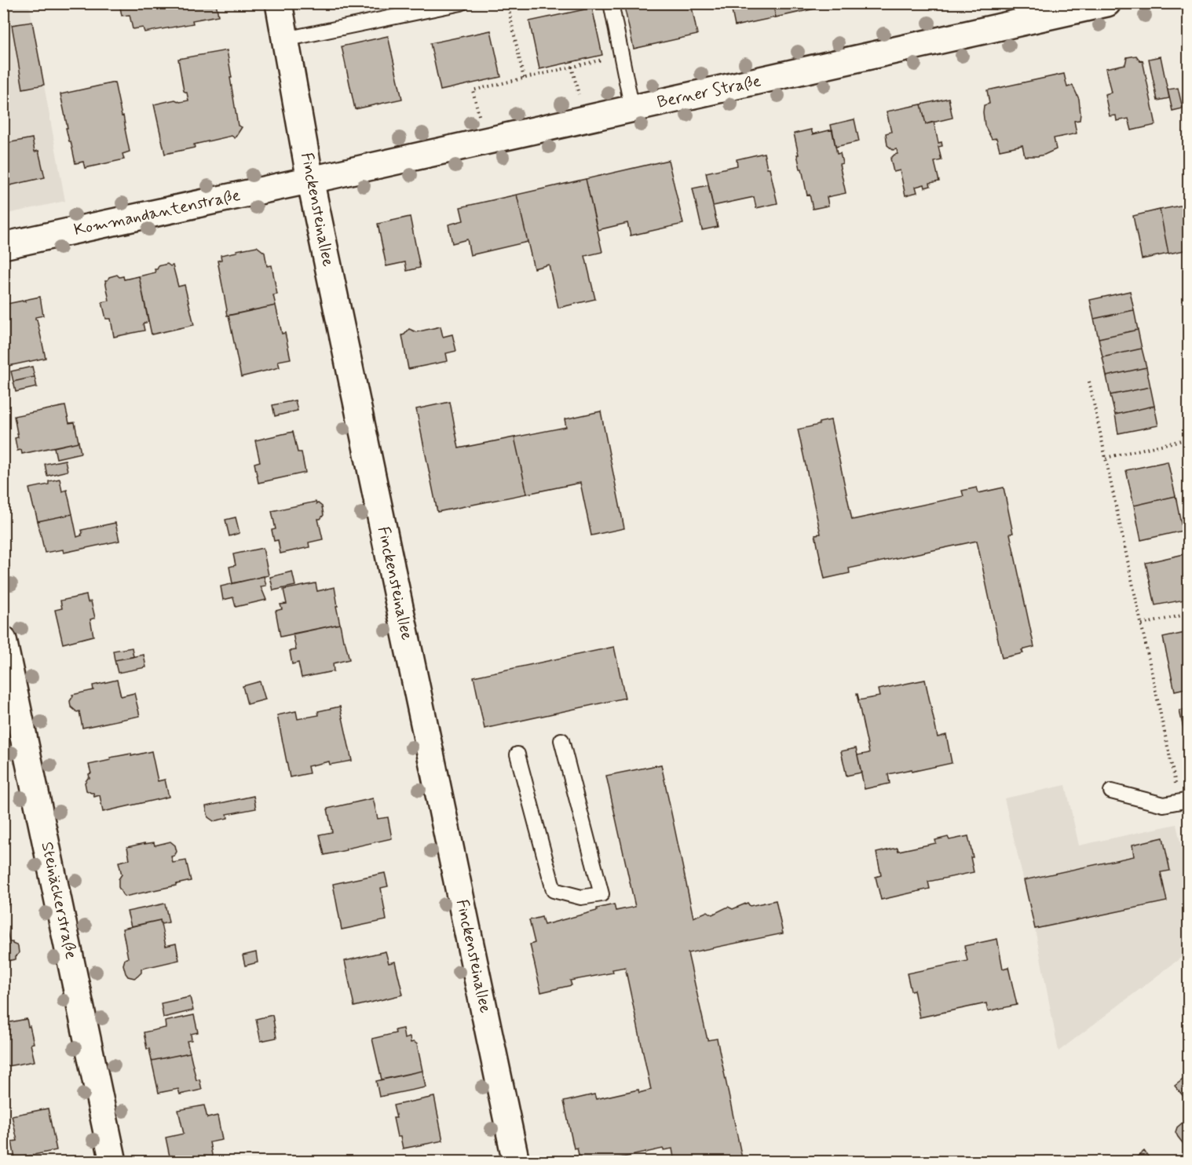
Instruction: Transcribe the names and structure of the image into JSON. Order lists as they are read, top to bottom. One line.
{"streets":{"street":["Berner Straße","Finckensteinallee","Kommandantenstraße","Steinäckerstraße"]},"crossings":[["Berner Straße","Finckensteinallee"],["Berner Straße","Kommandantenstraße"],["Finckensteinallee","Kommandantenstraße"]]}
